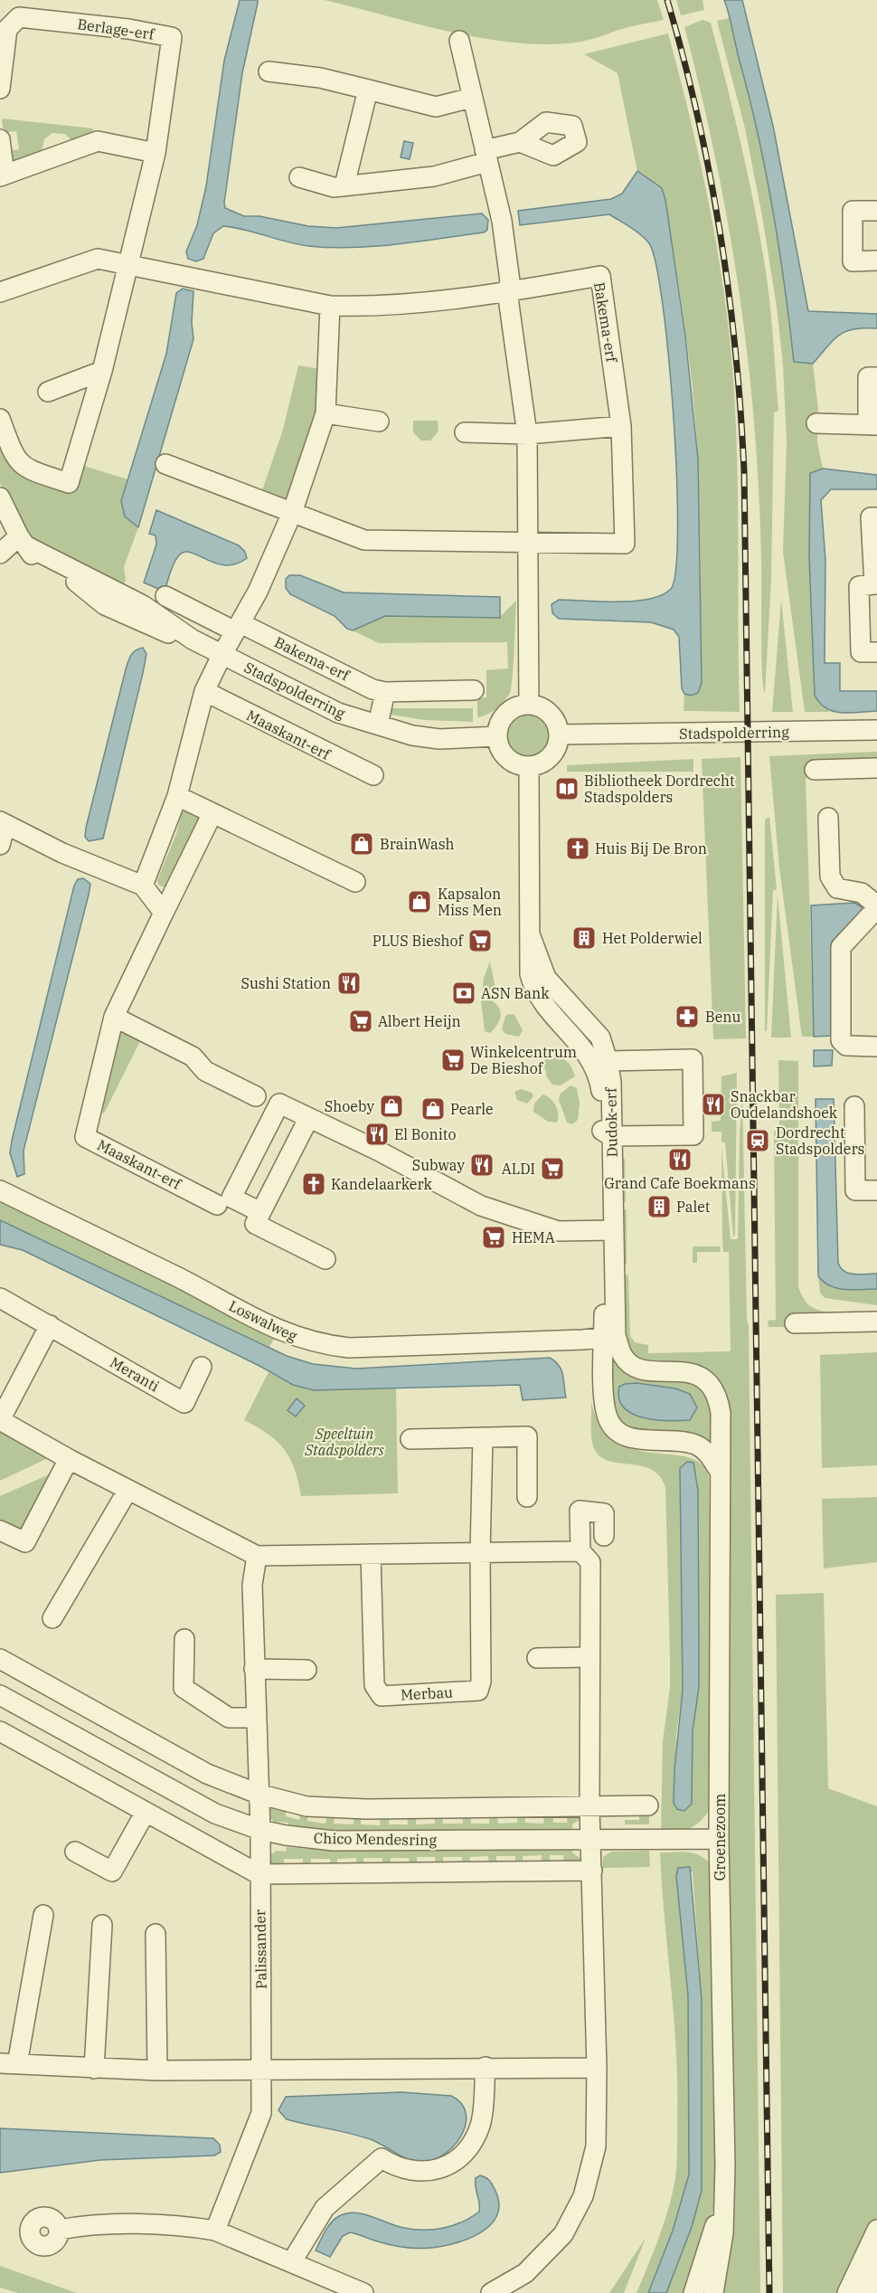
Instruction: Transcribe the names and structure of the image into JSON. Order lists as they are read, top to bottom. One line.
{"streets":{"street":["Berlage-erf","Bakema-erf","Stadspolderring","Maaskant-erf","Dudok-erf","Loswalweg","Meranti","Merbau","Groenezoom","Chico Mendesring","Palissander"]},"crossings":[["Berlage-erf","Bakema-erf"],["Stadspolderring","Dudok-erf"],["Dudok-erf","Loswalweg"],["Dudok-erf","Groenezoom"],["Loswalweg","Groenezoom"],["Groenezoom","Chico Mendesring"],["Chico Mendesring","Palissander"]],"parks":["Speeltuin Stadspolders"],"places":{"library":["Bibliotheek Dordrecht Stadspolders"],"shop":["BrainWash","Kapsalon Miss Men","Shoeby","Pearle"],"church":["Huis Bij De Bron","Kandelaarkerk"],"building":["Het Polderwiel","Palet"],"supermarket":["PLUS Bieshof","Albert Heijn","Winkelcentrum De Bieshof","ALDI","HEMA"],"restaurant":["Sushi Station","Snackbar Oudelandshoek","El Bonito","Grand Cafe Boekmans","Subway"],"bank":["ASN Bank"],"pharmacy":["Benu"],"station":["Dordrecht Stadspolders"]}}
